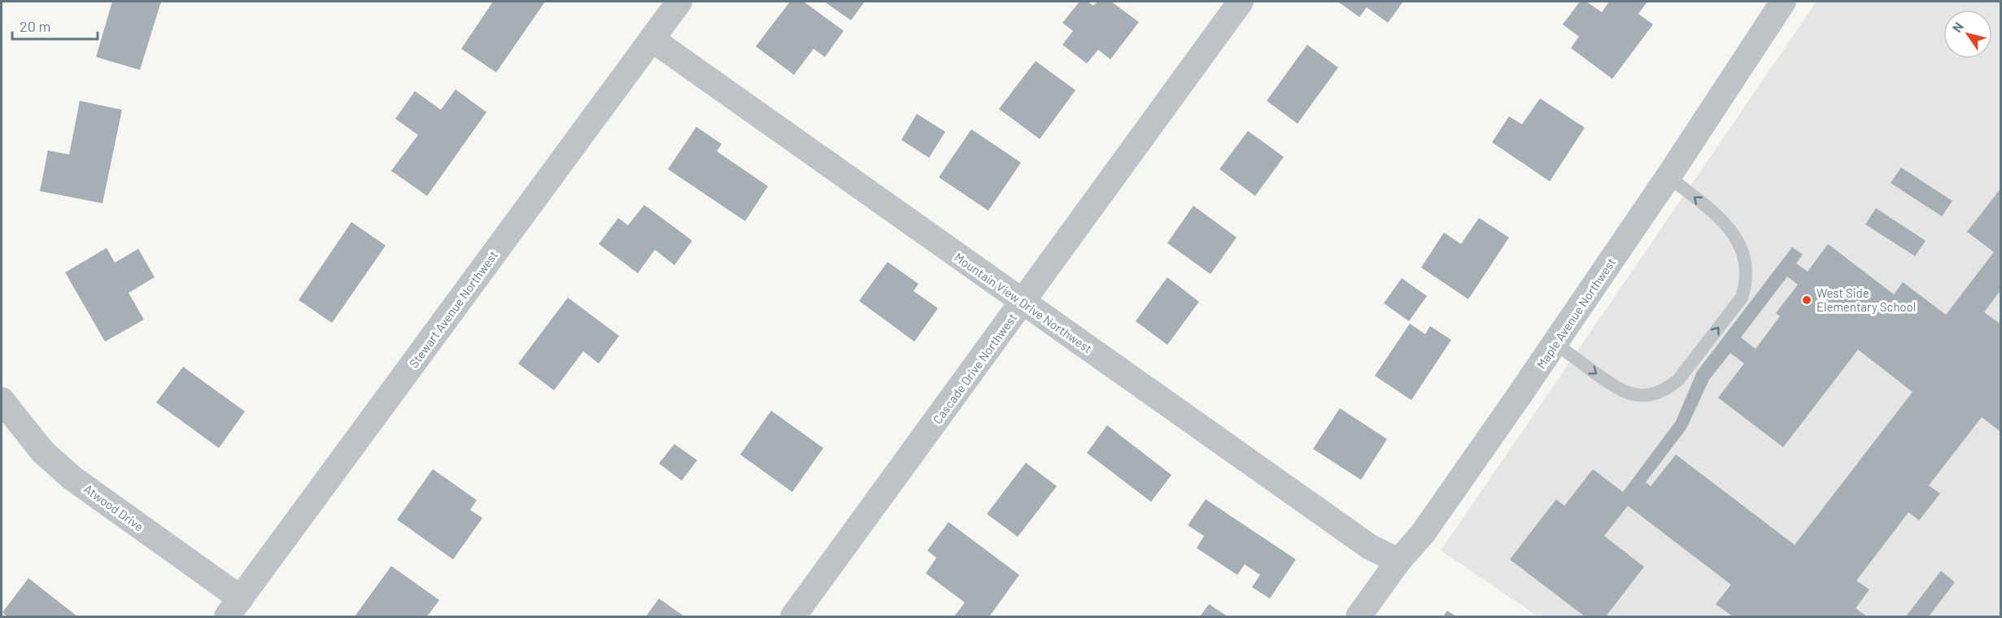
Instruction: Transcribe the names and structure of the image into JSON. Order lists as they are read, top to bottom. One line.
{"streets":{"street":["Mountain View Drive Northwest","Stewart Avenue Northwest","Maple Avenue Northwest","Cascade Drive Northwest","Atwood Drive"]},"crossings":[["Mountain View Drive Northwest","Stewart Avenue Northwest"],["Mountain View Drive Northwest","Maple Avenue Northwest"],["Mountain View Drive Northwest","Cascade Drive Northwest"],["Stewart Avenue Northwest","Atwood Drive"]],"places":["West Side Elementary School"],"scale_bar":"20 m","north":"top left"}
